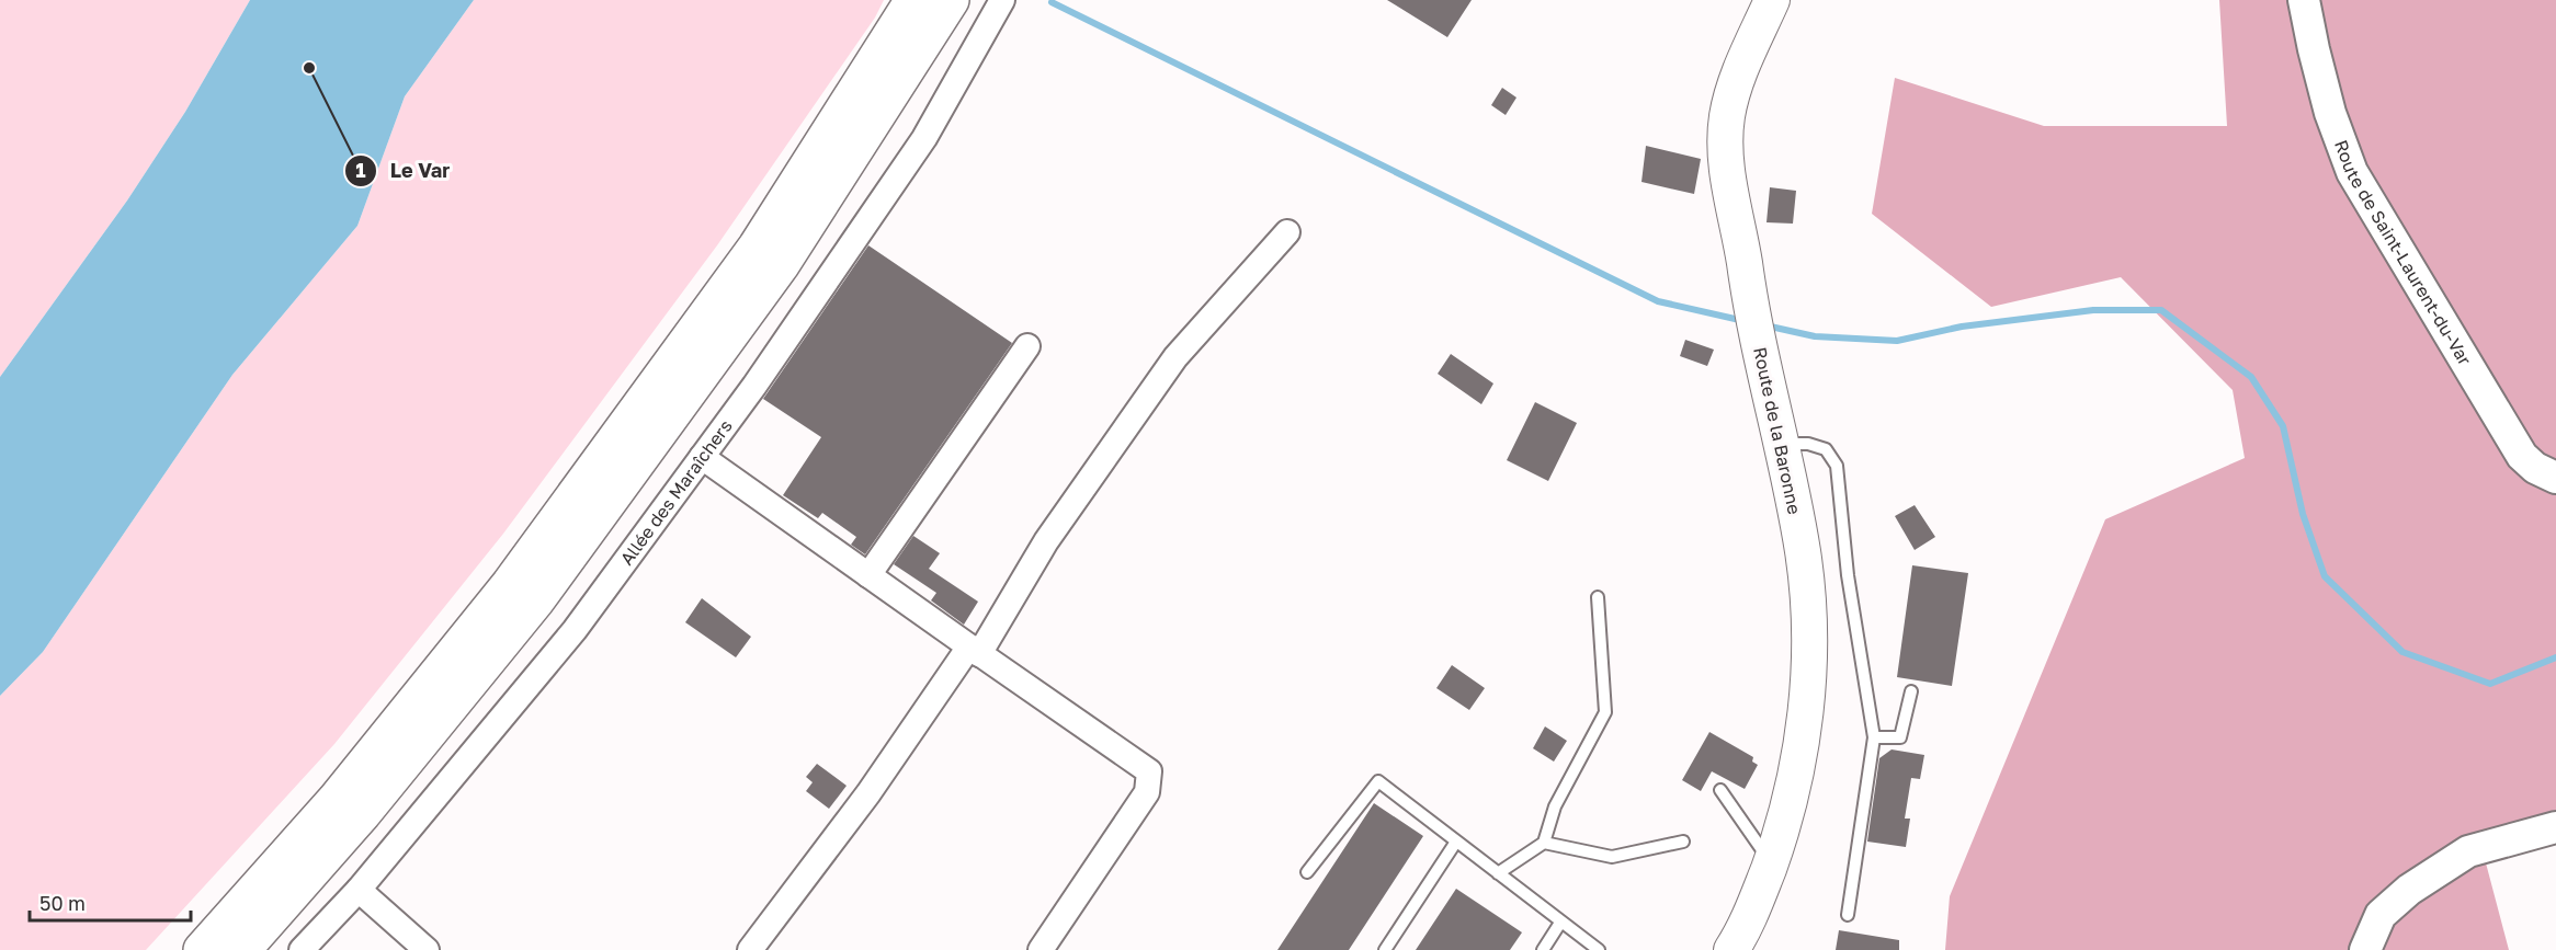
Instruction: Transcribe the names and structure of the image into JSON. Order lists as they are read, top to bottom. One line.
{"streets":{"main road":["Route de la Baronne"],"street":["Route de Saint-Laurent-du-Var","Allée des Maraîchers"]},"places":["Le Var"],"scale_bar":"50 m"}
